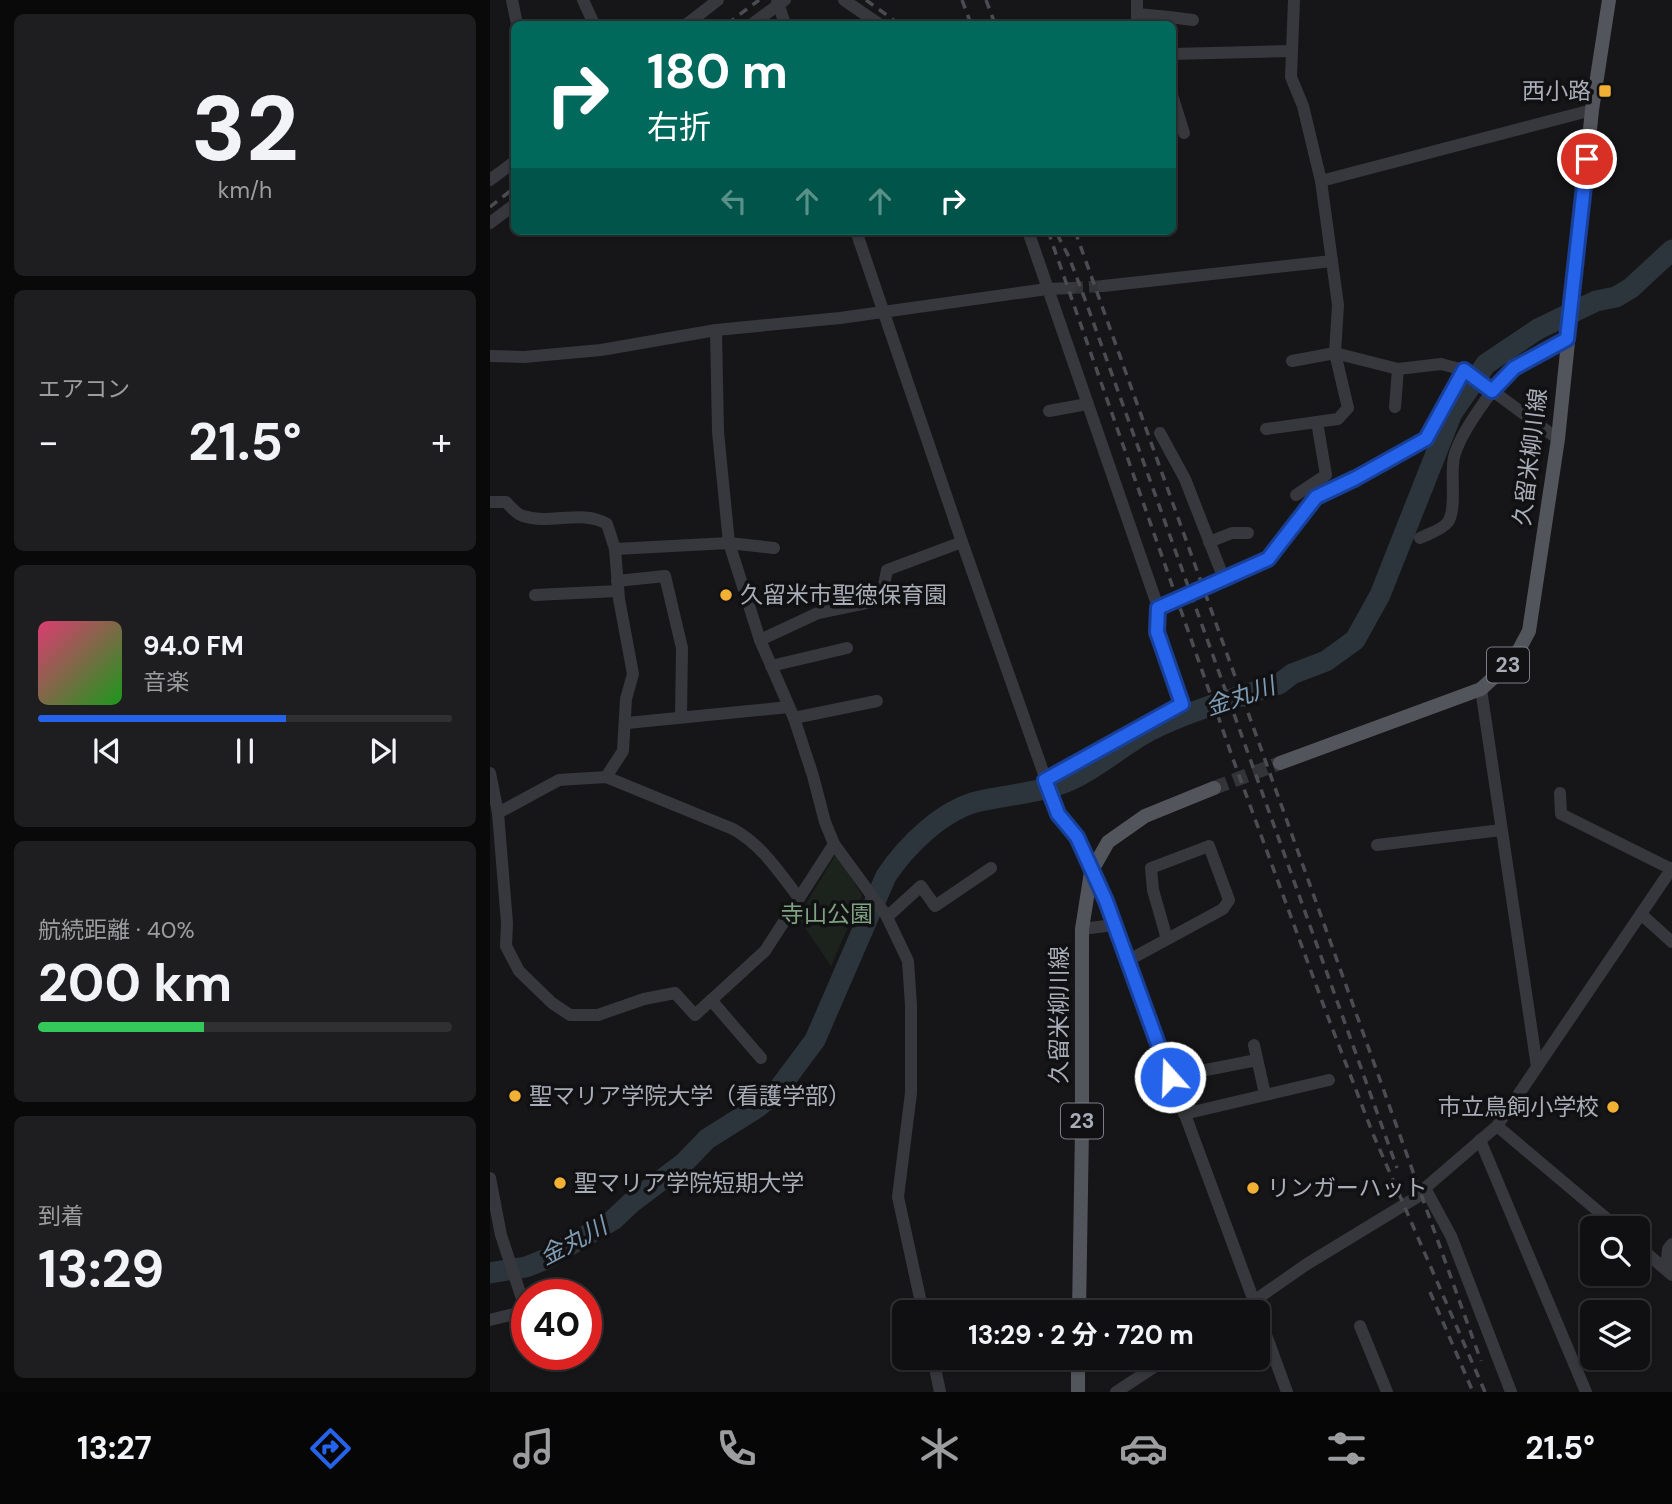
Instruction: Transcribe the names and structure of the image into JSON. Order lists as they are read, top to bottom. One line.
{"streets":{"main road":["久留米柳川線","23"]},"water":["金丸川"],"parks":["寺山公園"],"places":{"transit":["西小路"],"other":["久留米市聖徳保育園","聖マリア学院大学（看護学部）","市立鳥飼小学校","聖マリア学院短期大学","リンガーハット"]},"page":{"tile":[["32","km/h"],"エアコン",["航続距離 · 40%","200 km"],["到着","13:29"]],"turn":["180 m","右折"],"heat":["−","21.5°","+"],"song":["94.0 FM","音楽"],"limit":"40","trip":"13:29 · 2 分 · 720 m","tabs":["13:27","21.5°"]}}
